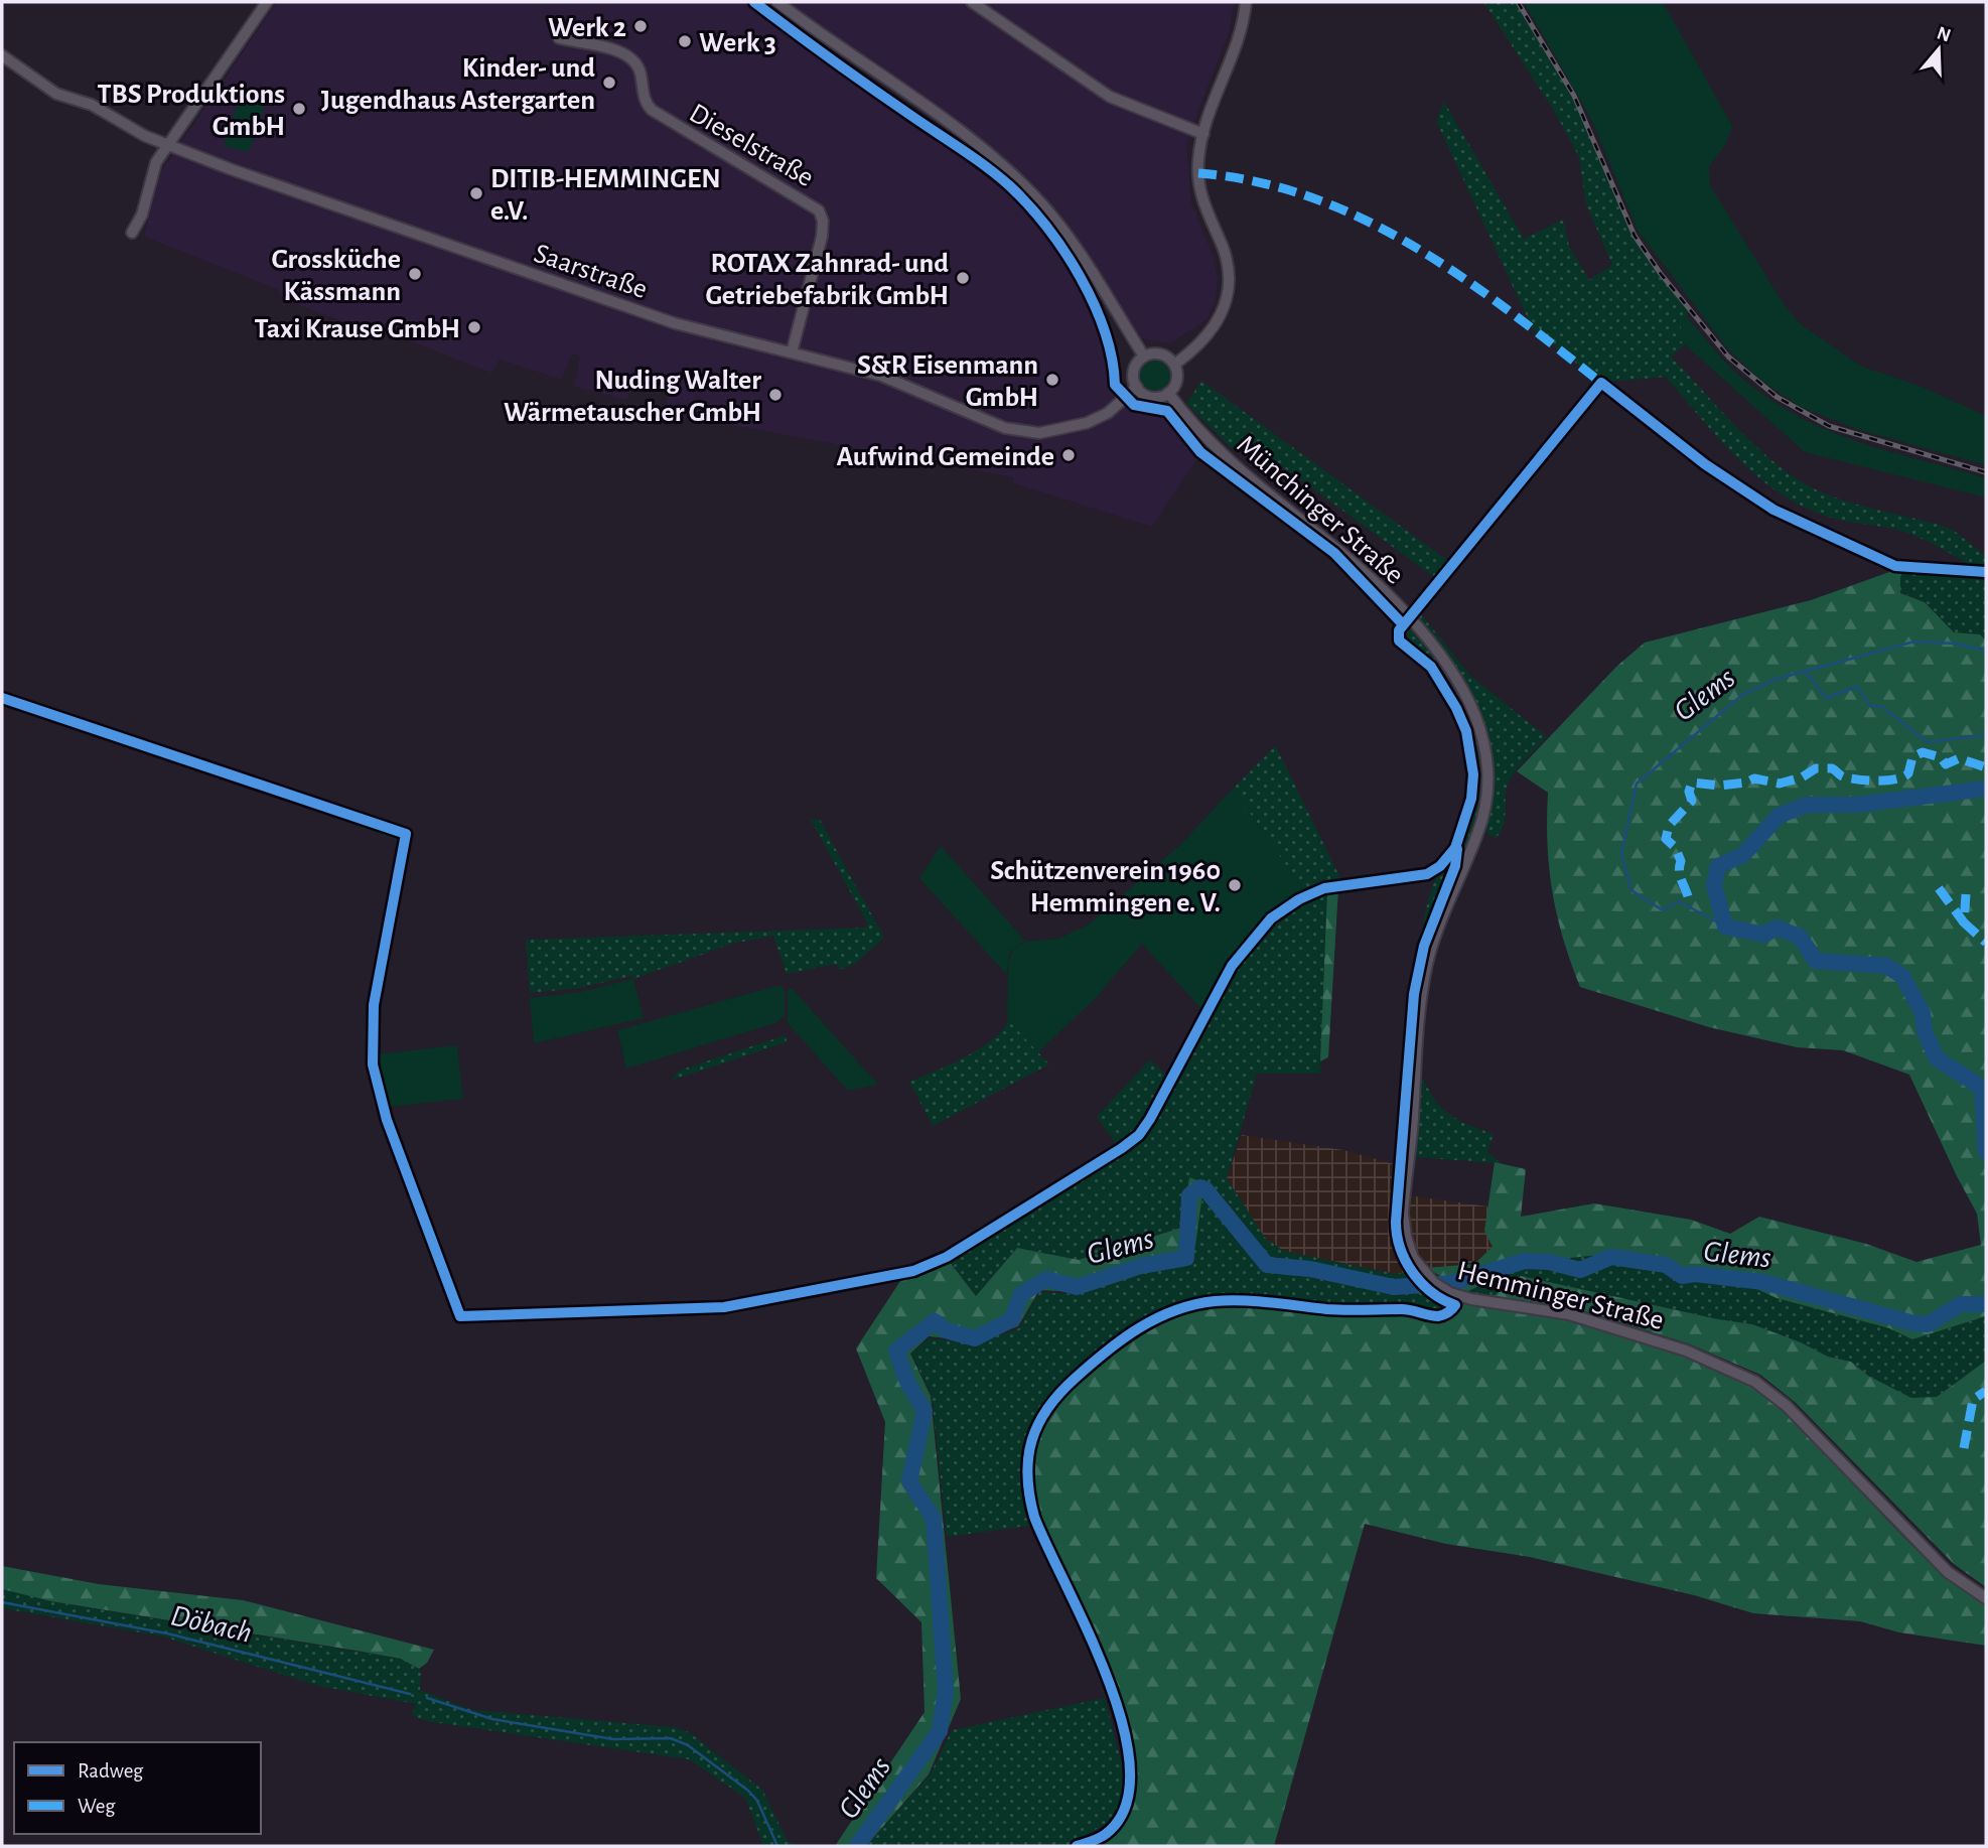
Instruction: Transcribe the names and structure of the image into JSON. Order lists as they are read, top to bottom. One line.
{"streets":{"street":["Dieselstraße","Saarstraße","Münchinger Straße","Hemminger Straße"]},"crossings":[["Dieselstraße","Saarstraße"],["Saarstraße","Münchinger Straße"],["Münchinger Straße","Hemminger Straße"]],"water":["Glems","Döbach"],"places":["Werk 2","Werk 3","Kinder- und Jugendhaus Astergarten","TBS Produktions GmbH","DITIB-HEMMINGEN e.V.","Grossküche Kässmann","ROTAX Zahnrad- und Getriebefabrik GmbH","Taxi Krause GmbH","S&R Eisenmann GmbH","Nuding Walter Wärmetauscher GmbH","Aufwind Gemeinde","Schützenverein 1960 Hemmingen e. V."],"legend":["Radweg","Weg"],"north":"top"}
